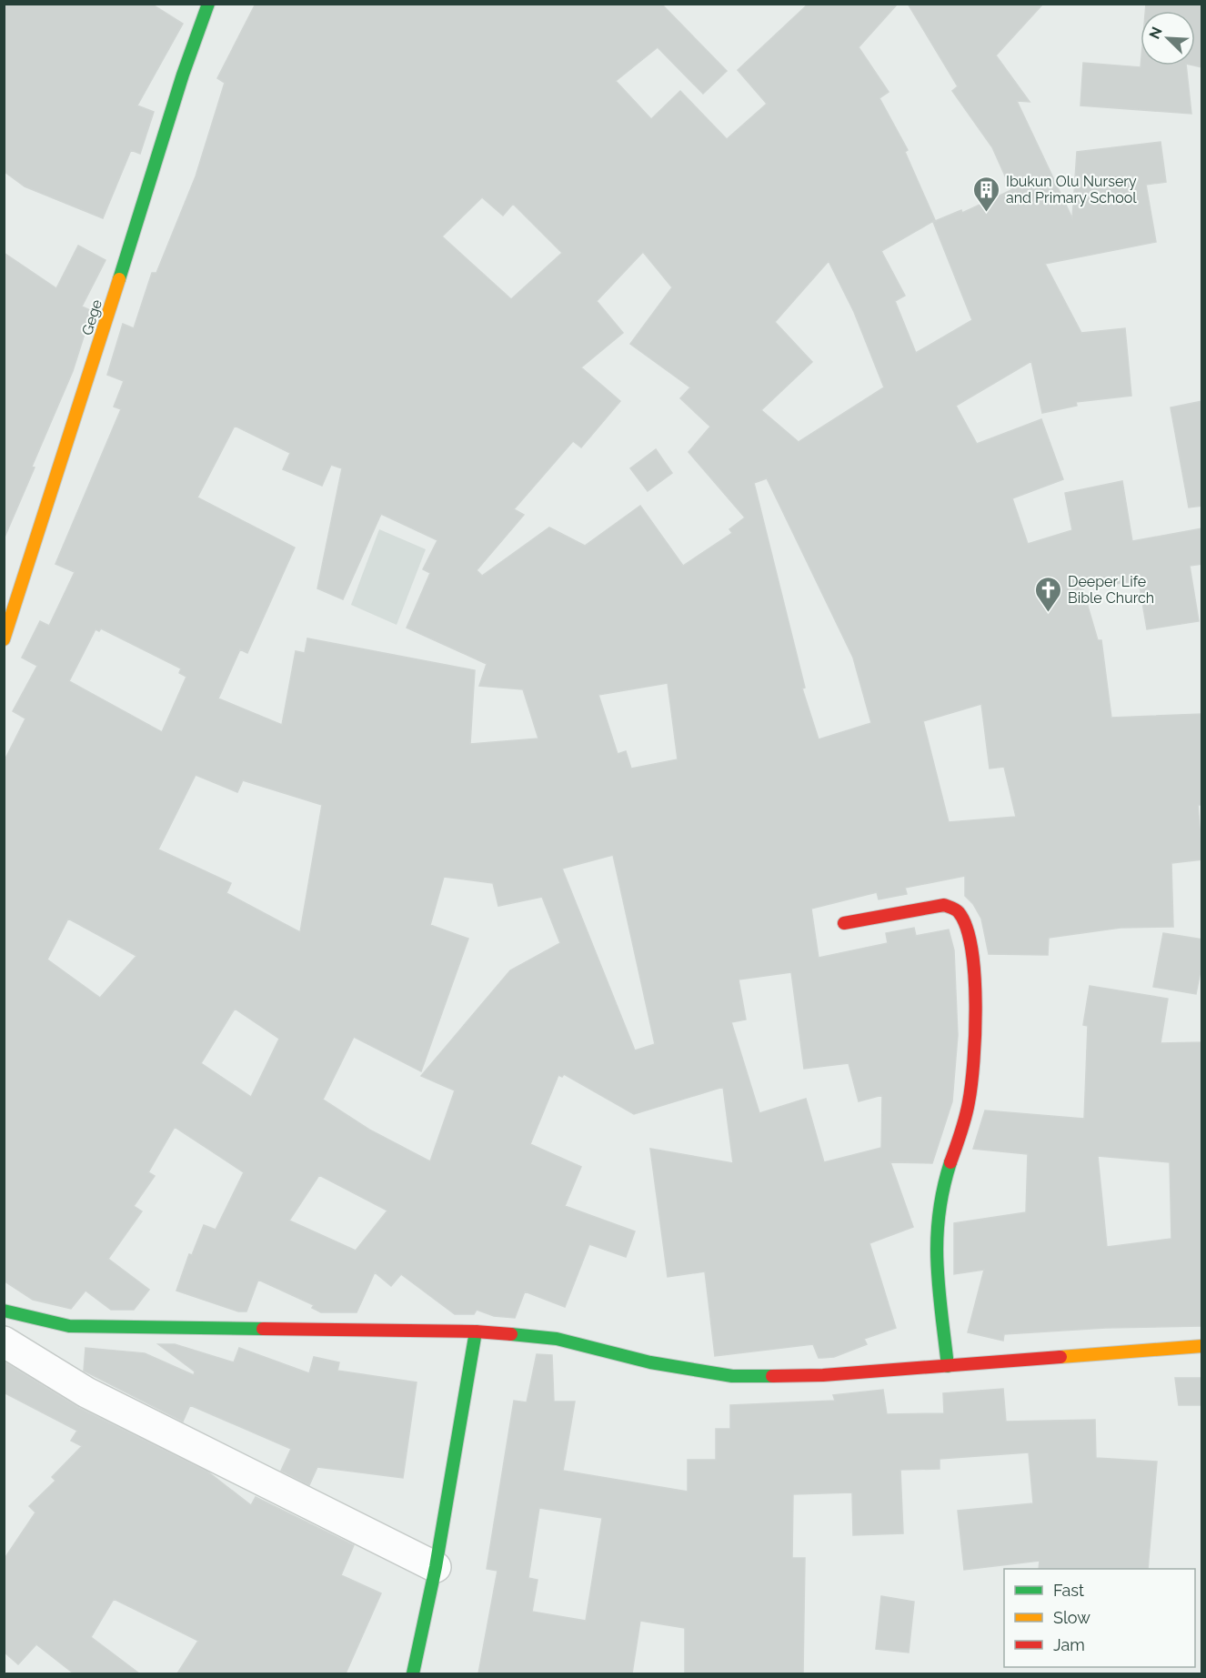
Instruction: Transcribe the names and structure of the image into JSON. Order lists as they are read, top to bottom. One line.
{"streets":{"street":["Gege"]},"places":{"building":["Ibukun Olu Nursery and Primary School"],"church":["Deeper Life Bible Church"]},"legend":["Fast","Slow","Jam"],"north":"top left"}
